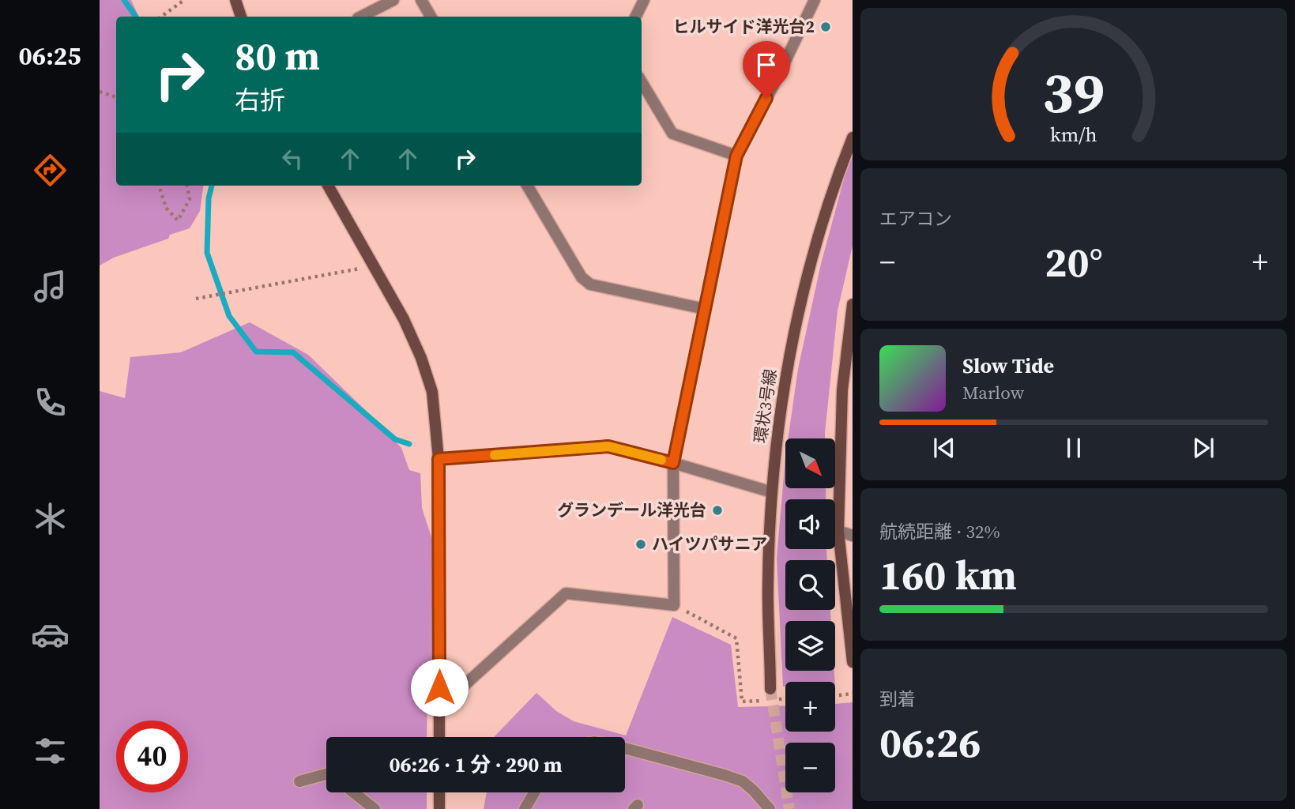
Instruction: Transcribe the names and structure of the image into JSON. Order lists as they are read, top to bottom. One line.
{"streets":{"street":["環状3号線"]},"places":["ヒルサイド洋光台2","グランデール洋光台","ハイツパサニア"],"north":"bottom right","page":{"tabs":"06:25","turn":["80 m","右折"],"tile":["エアコン",["航続距離 · 32%","160 km"],["到着","06:26"]],"heat":["−","20°","+"],"song":["Slow Tide","Marlow"],"map_buttons":["+","−"],"limit":"40","trip":"06:26 · 1 分 · 290 m","gauge":["39","km/h"]}}
